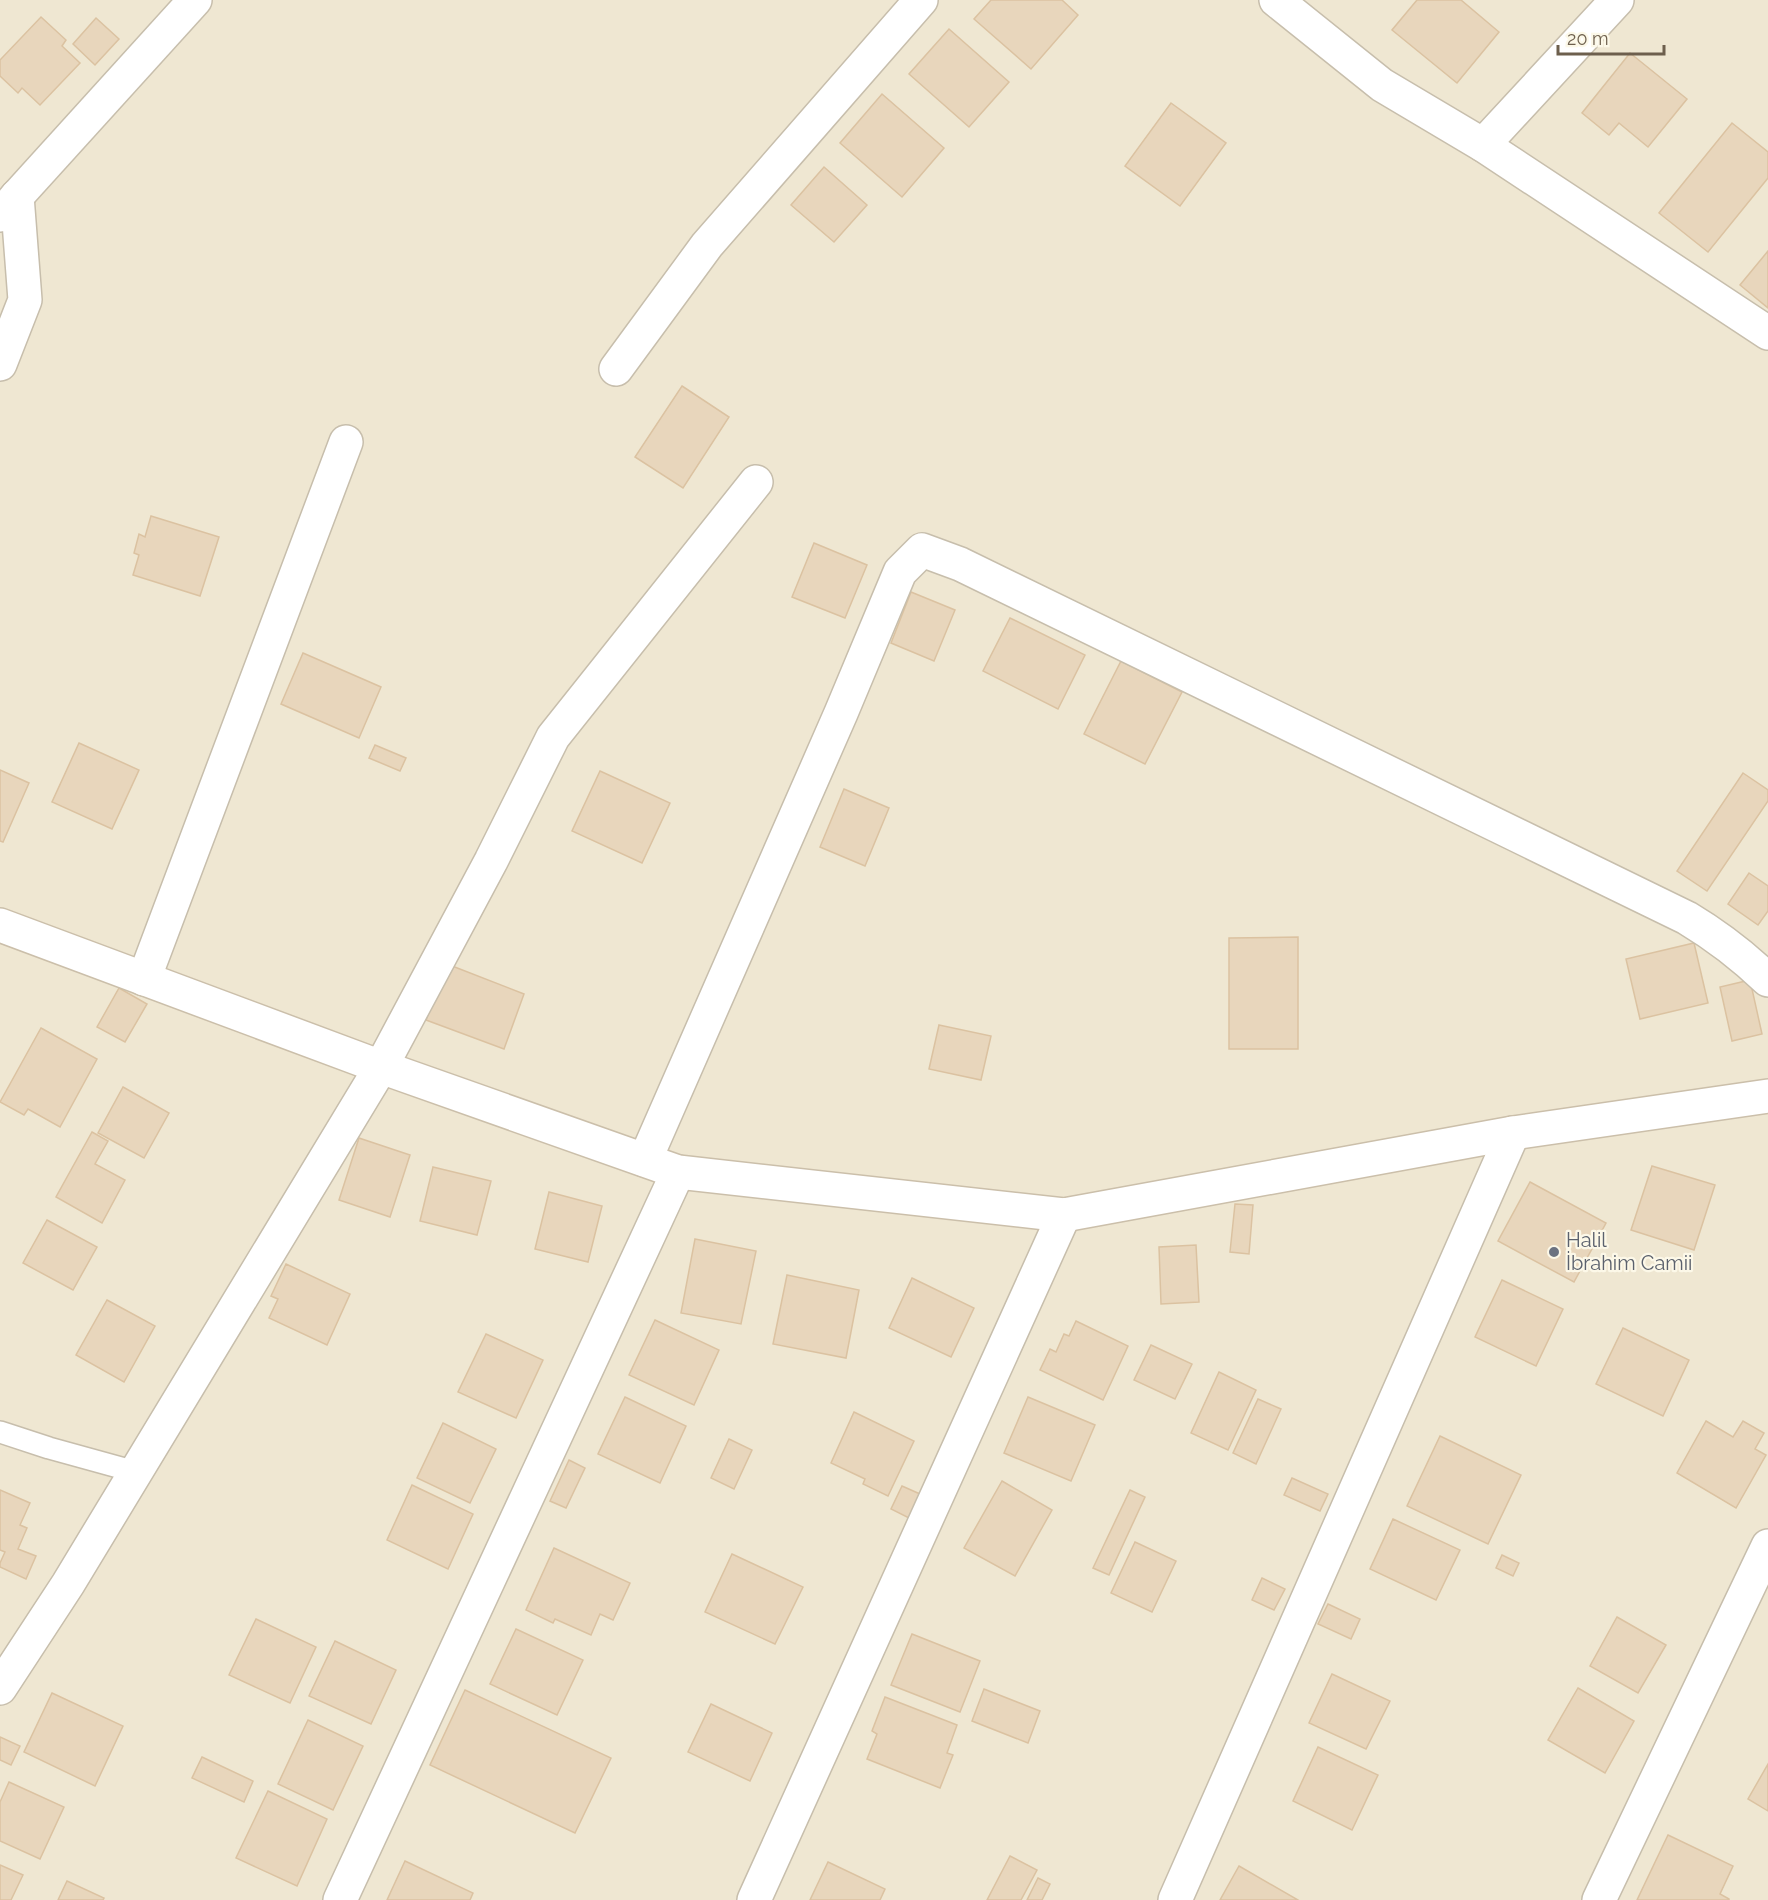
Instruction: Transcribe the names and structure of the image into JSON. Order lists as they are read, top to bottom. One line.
{"places":["Halil İbrahim Camii"],"scale_bar":"20 m"}
